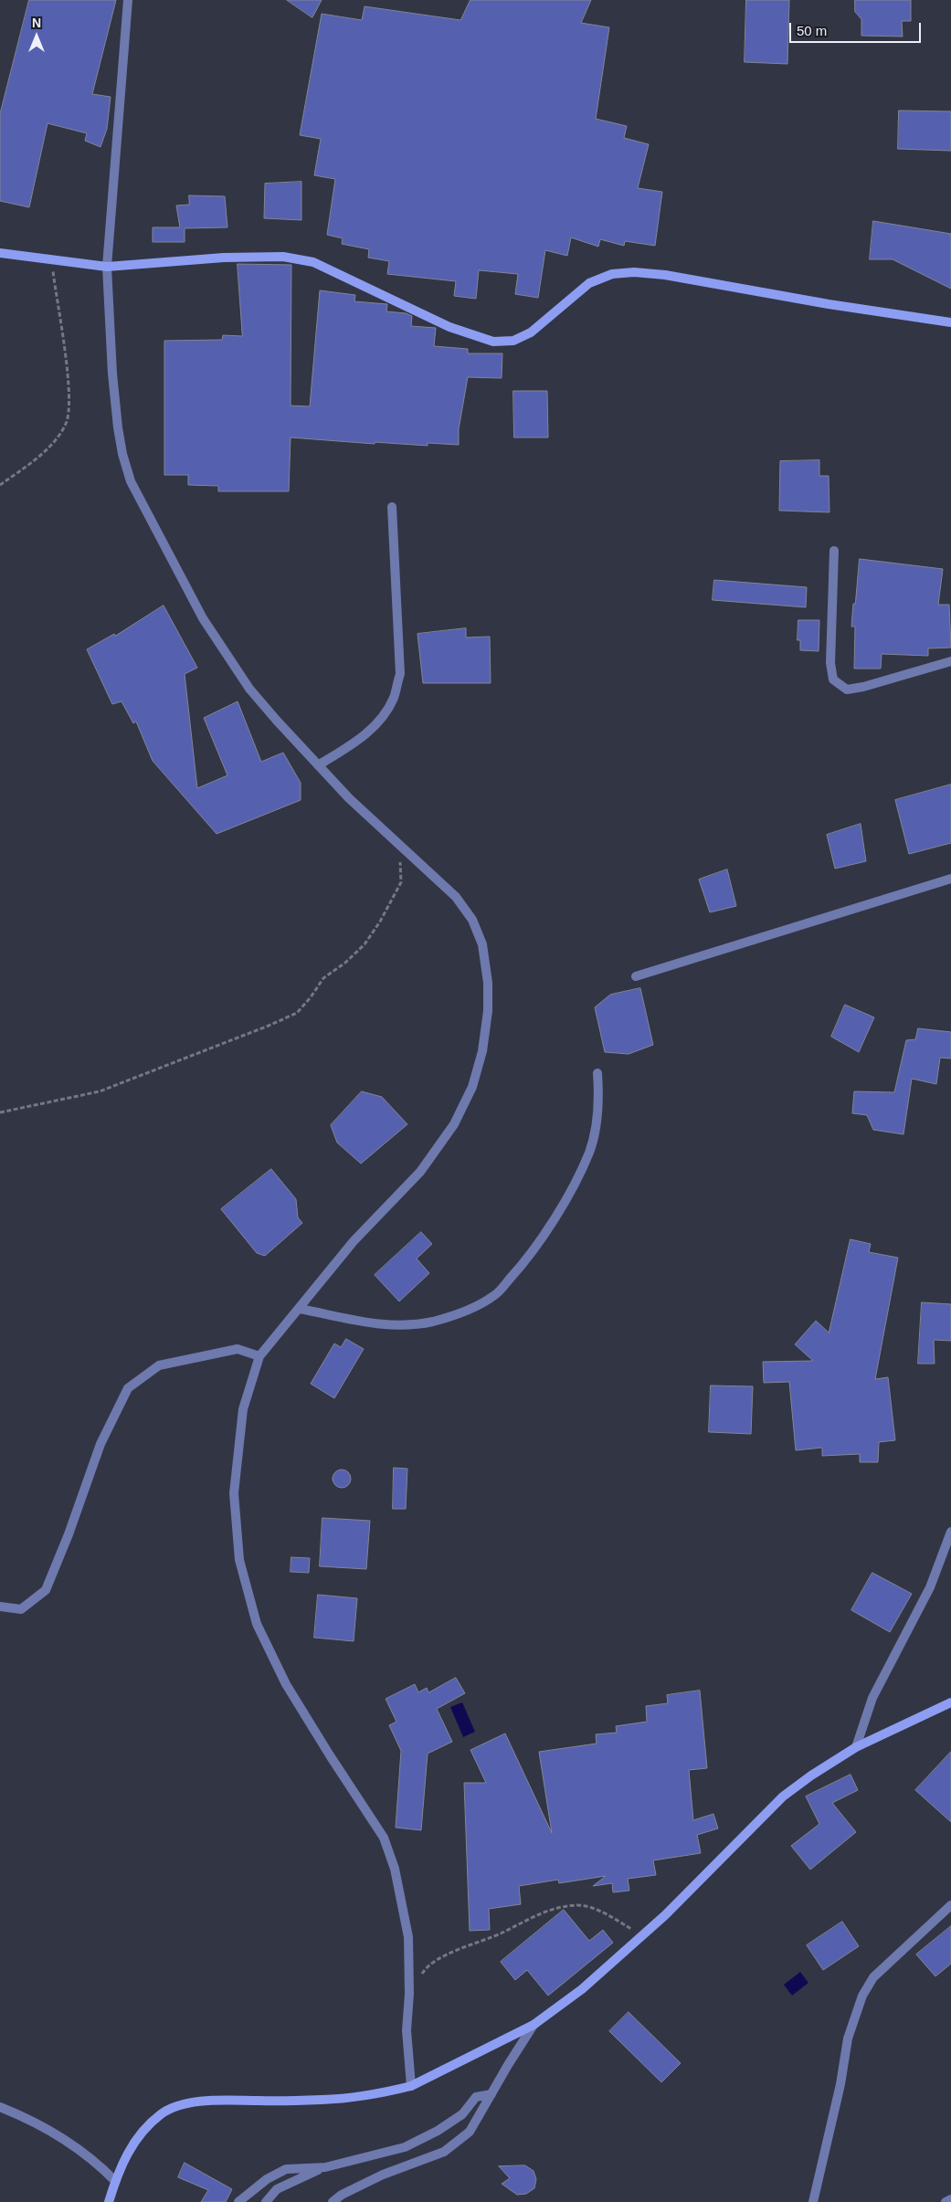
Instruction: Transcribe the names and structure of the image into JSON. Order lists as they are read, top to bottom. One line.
{"scale_bar":"50 m","north":"top"}
